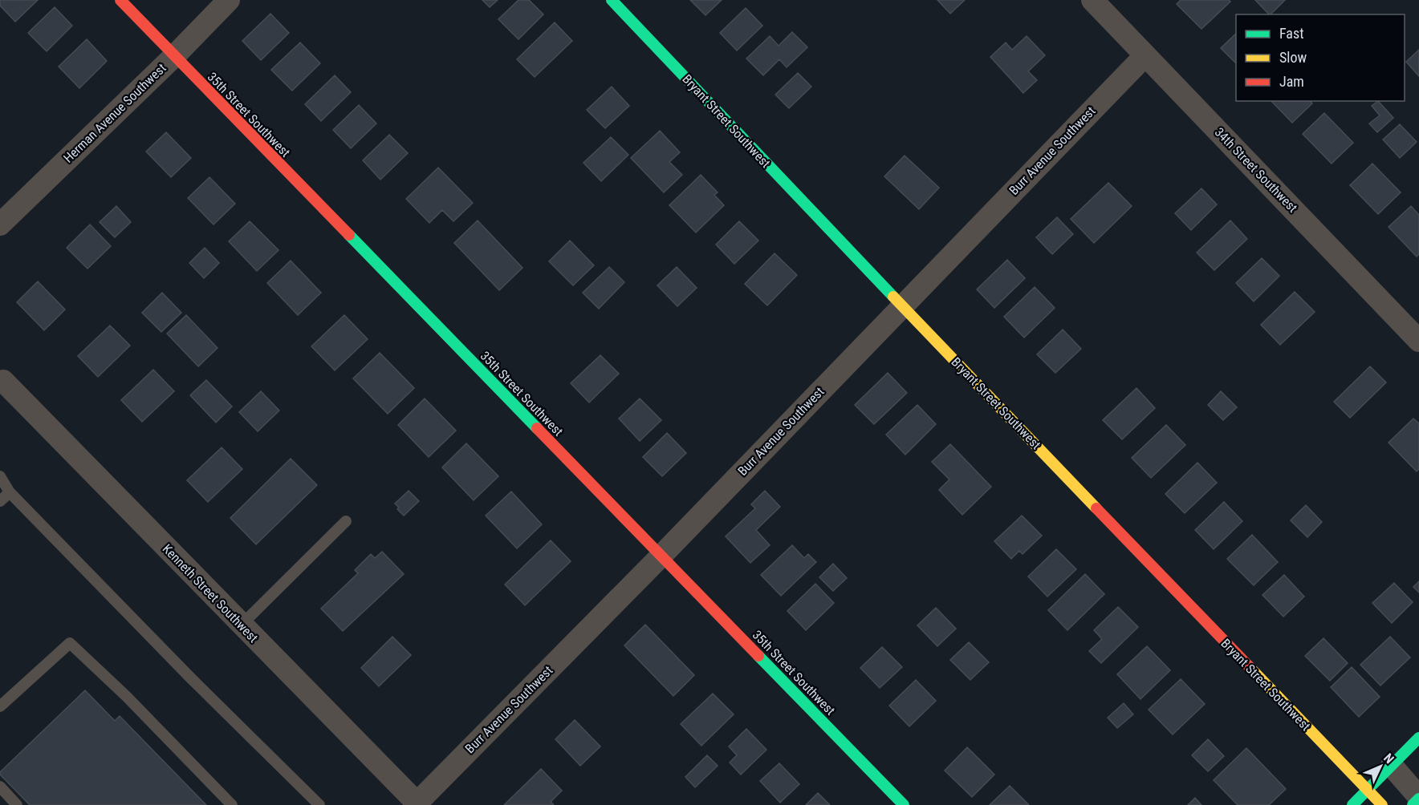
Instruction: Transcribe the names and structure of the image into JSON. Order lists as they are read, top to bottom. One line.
{"streets":{"street":["Herman Avenue Southwest","35th Street Southwest","Bryant Street Southwest","Burr Avenue Southwest","34th Street Southwest","Kenneth Street Southwest"]},"crossings":[["Herman Avenue Southwest","35th Street Southwest"],["35th Street Southwest","Burr Avenue Southwest"],["Bryant Street Southwest","Burr Avenue Southwest"],["Burr Avenue Southwest","34th Street Southwest"],["Burr Avenue Southwest","Kenneth Street Southwest"]],"legend":["Fast","Slow","Jam"],"north":"top right"}
